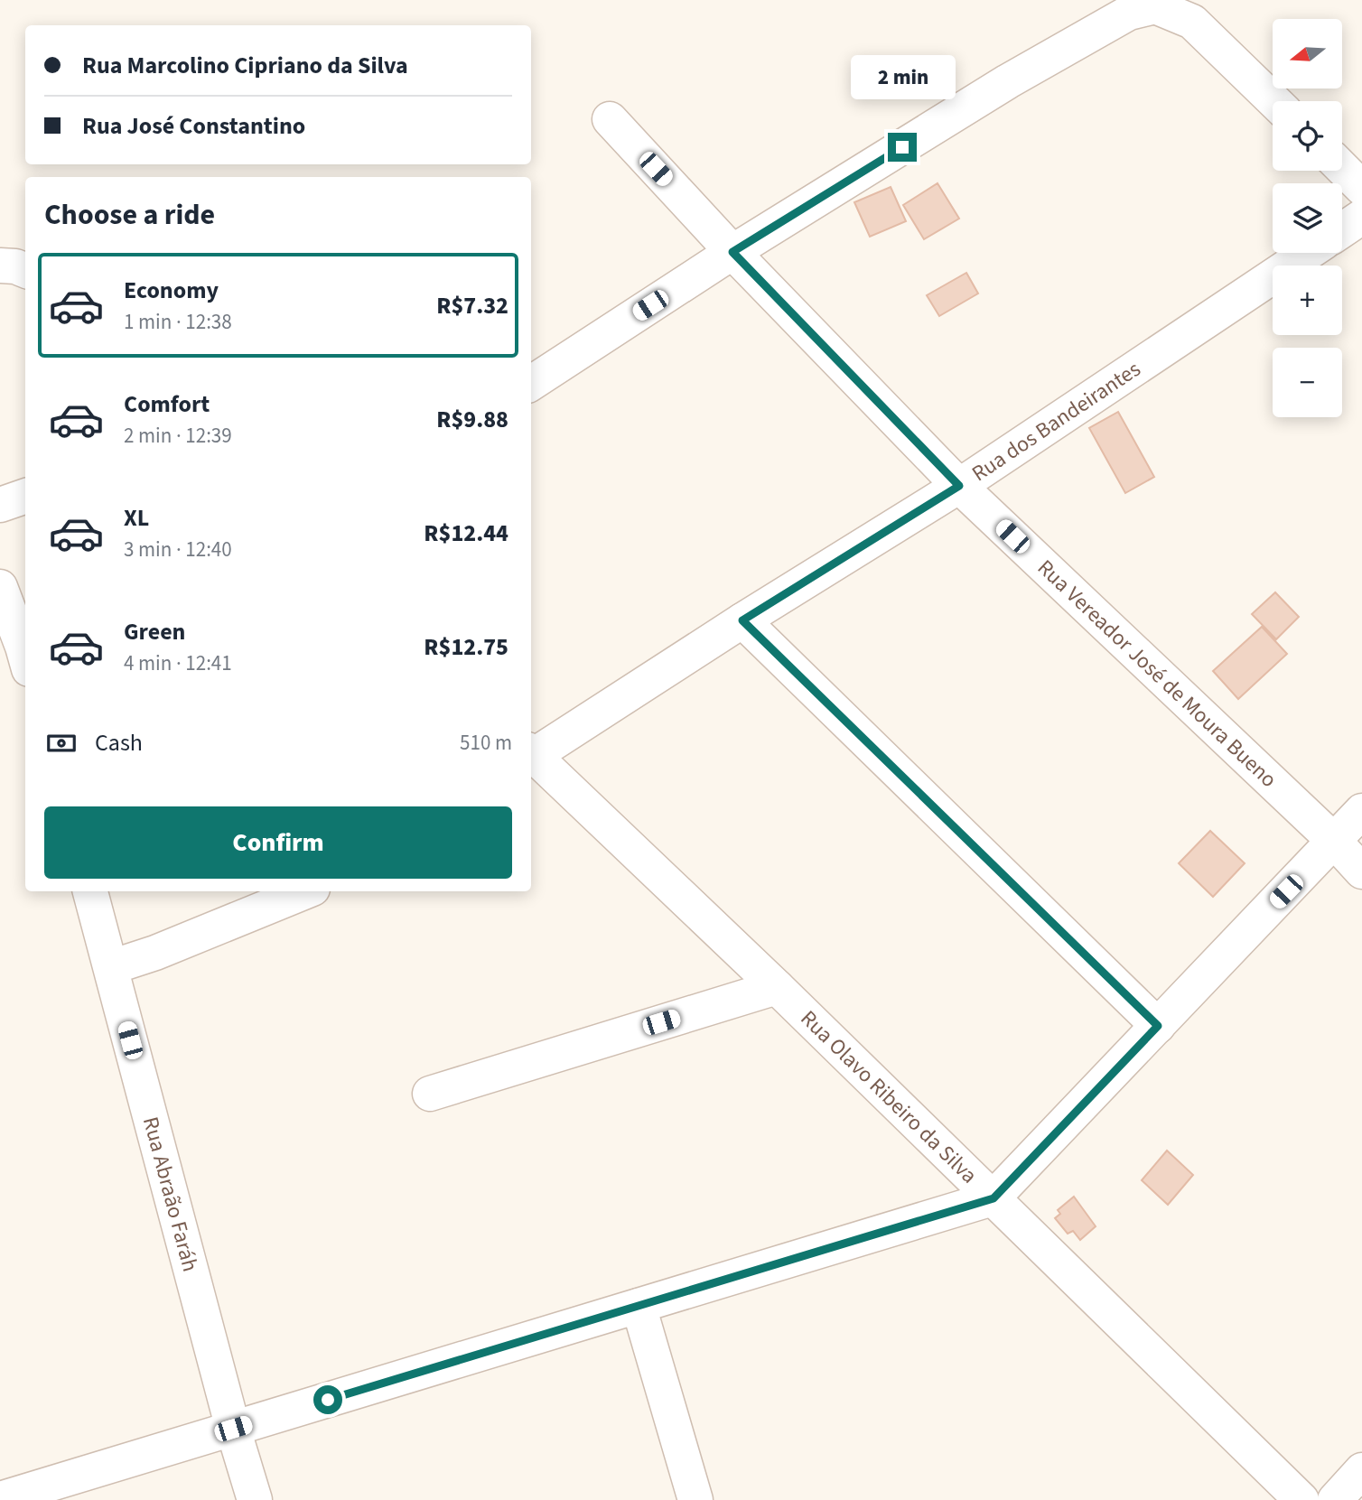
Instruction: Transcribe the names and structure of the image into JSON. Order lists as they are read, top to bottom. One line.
{"streets":{"street":["Rua dos Bandeirantes","Rua Vereador José de Moura Bueno","Rua Olavo Ribeiro da Silva","Rua Abraão Faráh"]},"crossings":[["Rua dos Bandeirantes","Rua Vereador José de Moura Bueno"]],"north":"left","page":{"map_buttons":["+","−"],"banner":["Rua Marcolino Cipriano da Silva","Rua José Constantino"],"bubble":"2 min","heading":"Choose a ride","list":[{"name":"Economy","note":"1 min · 12:38","value":"R$7.32"},{"name":"Comfort","note":"2 min · 12:39","value":"R$9.88"},{"name":"XL","note":"3 min · 12:40","value":"R$12.44"},{"name":"Green","note":"4 min · 12:41","value":"R$12.75"}],"pay":["Cash","510 m"],"buttons":"Confirm"}}
